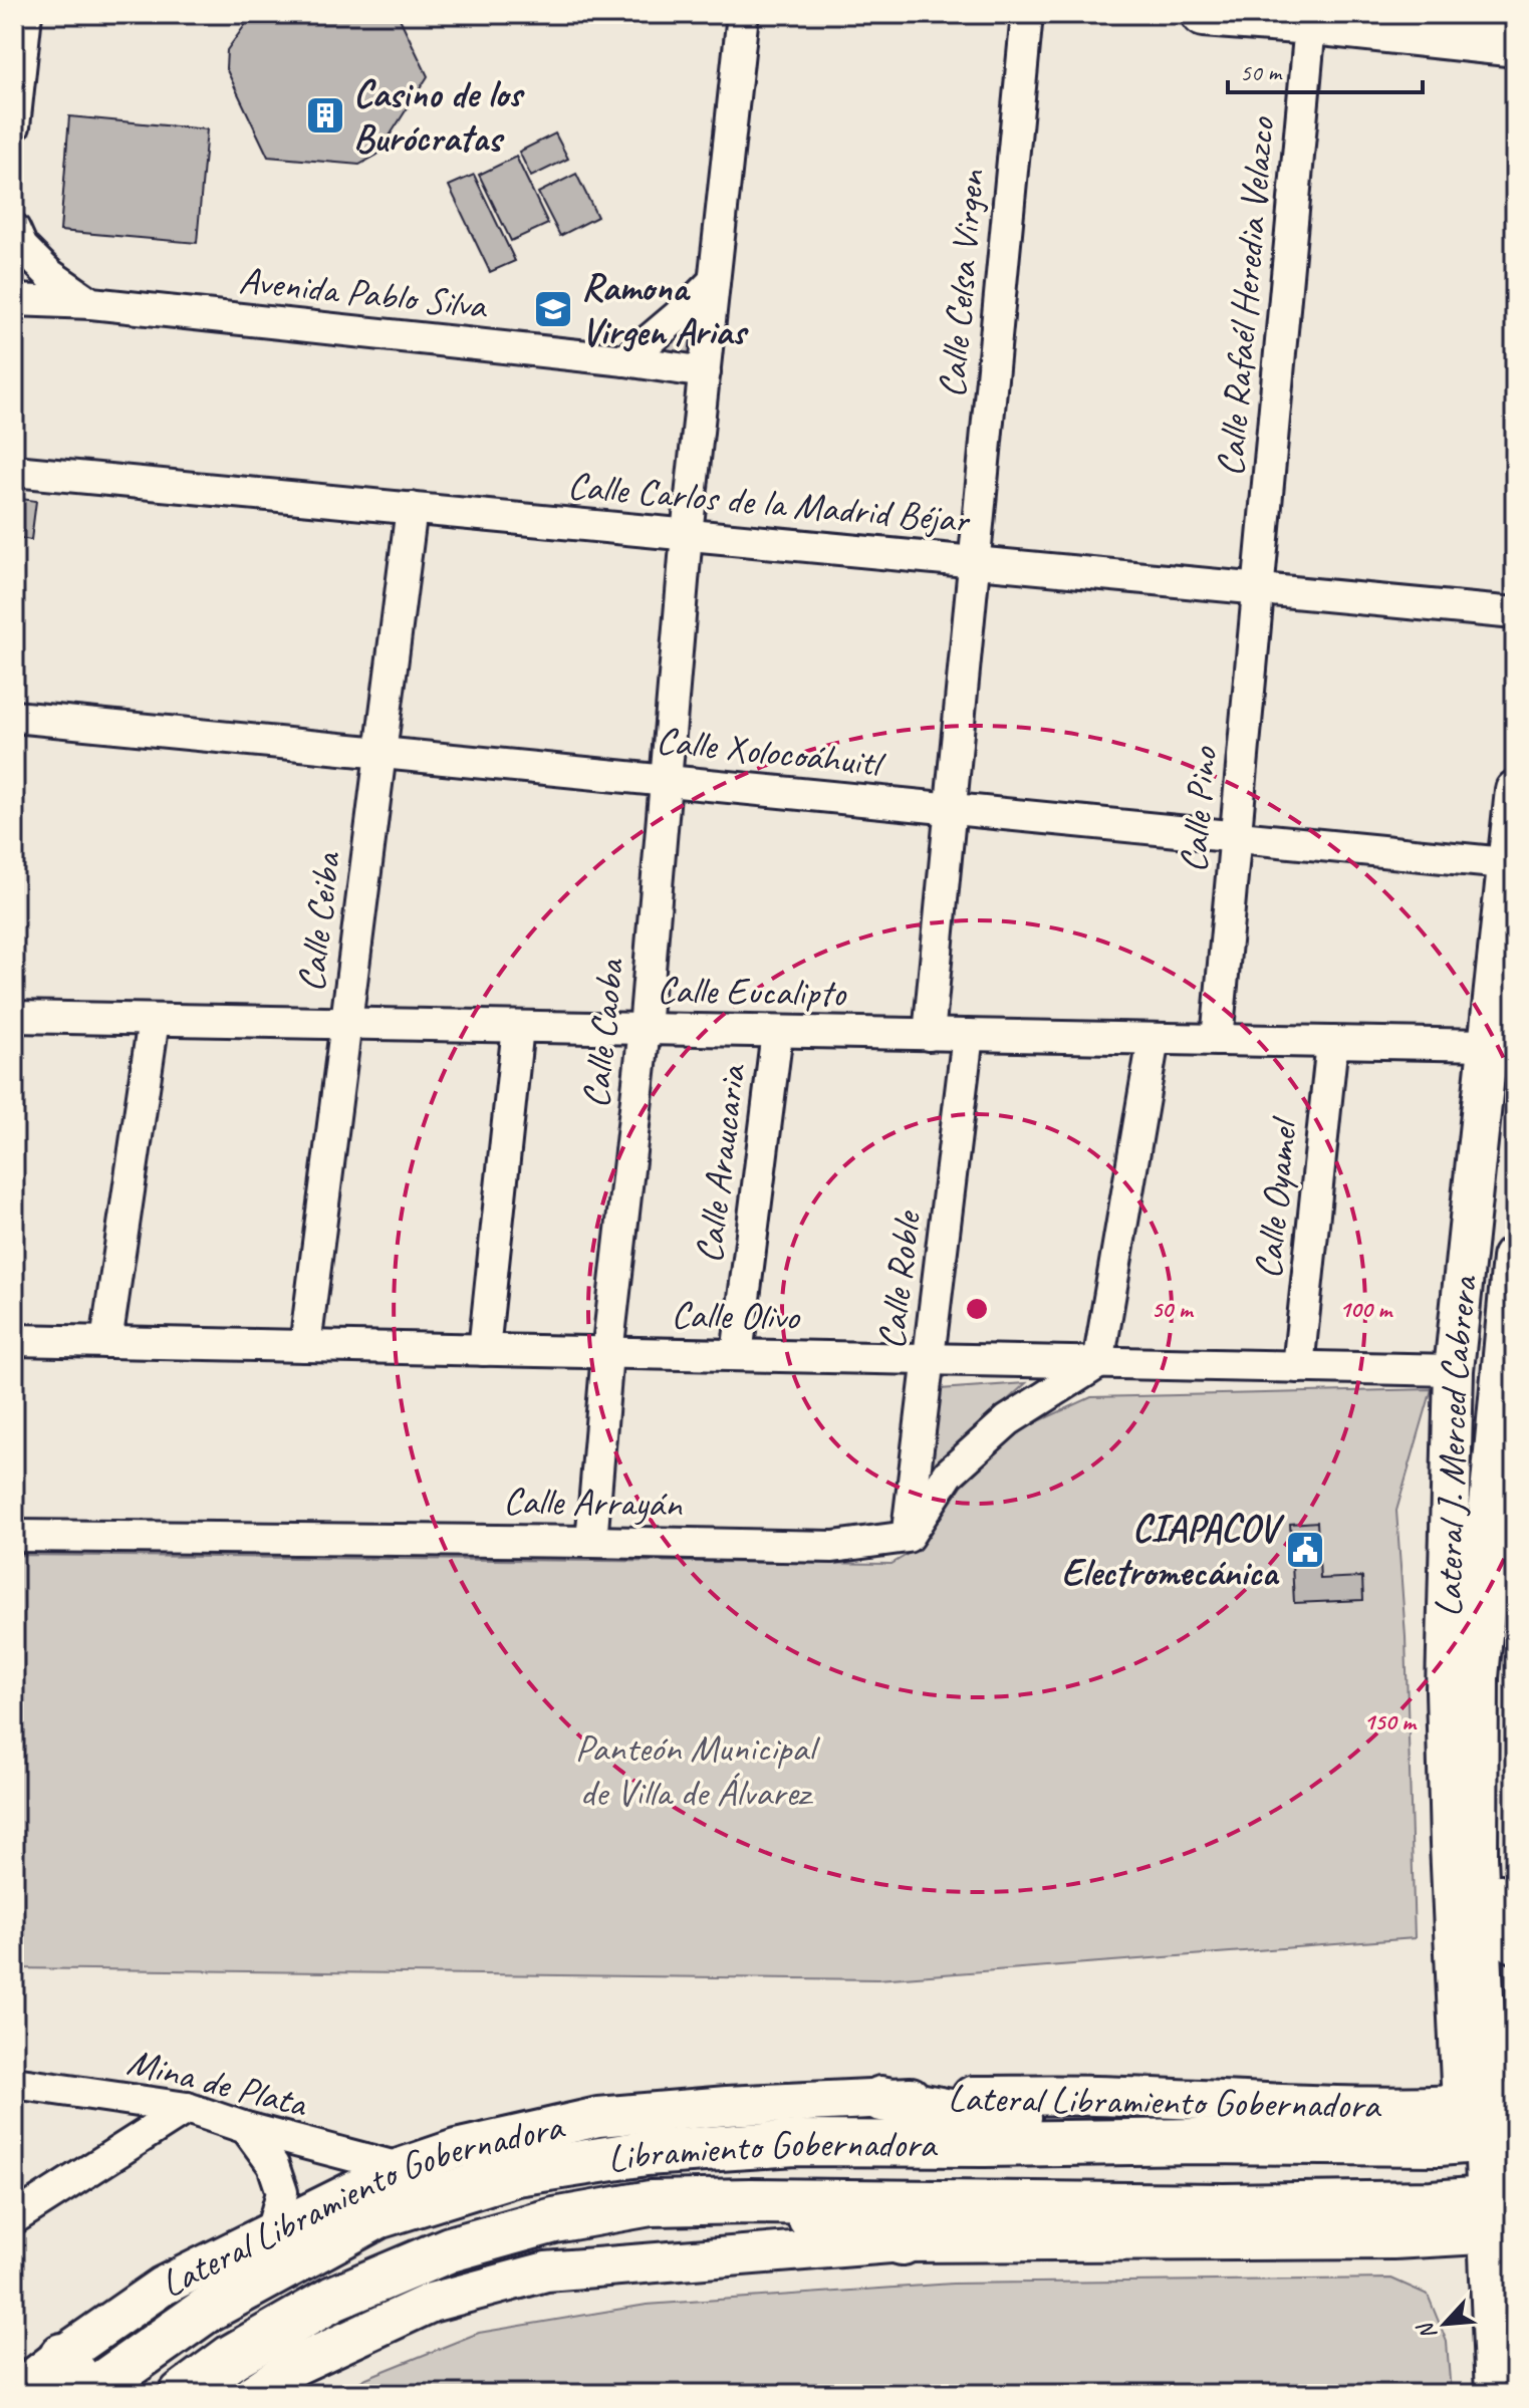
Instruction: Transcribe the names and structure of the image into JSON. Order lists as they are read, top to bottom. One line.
{"streets":{"main road":["Libramiento Gobernadora"],"street":["Calle Celsa Virgen","Avenida Pablo Silva","Calle Rafaél Heredia Velazco","Calle Carlos de la Madrid Béjar","Calle Xolocoáhuitl","Calle Pino","Calle Ceiba","Calle Eucalipto","Calle Caoba","Calle Araucaria","Calle Oyamel","Calle Roble","Calle Olivo","Lateral J. Merced Cabrera","Calle Arrayán","Mina de Plata","Lateral Libramiento Gobernadora"]},"crossings":[["Calle Celsa Virgen","Calle Carlos de la Madrid Béjar"],["Avenida Pablo Silva","Calle Caoba"],["Calle Rafaél Heredia Velazco","Calle Carlos de la Madrid Béjar"],["Calle Rafaél Heredia Velazco","Calle Pino"],["Calle Carlos de la Madrid Béjar","Calle Pino"],["Calle Carlos de la Madrid Béjar","Calle Ceiba"],["Calle Carlos de la Madrid Béjar","Calle Caoba"],["Calle Xolocoáhuitl","Calle Pino"],["Calle Xolocoáhuitl","Calle Ceiba"],["Calle Xolocoáhuitl","Calle Caoba"],["Calle Xolocoáhuitl","Lateral J. Merced Cabrera"],["Calle Pino","Calle Eucalipto"],["Calle Ceiba","Calle Eucalipto"],["Calle Ceiba","Calle Olivo"],["Calle Eucalipto","Calle Caoba"],["Calle Eucalipto","Calle Araucaria"],["Calle Eucalipto","Calle Oyamel"],["Calle Eucalipto","Calle Roble"],["Calle Eucalipto","Lateral J. Merced Cabrera"],["Calle Caoba","Calle Olivo"],["Calle Caoba","Calle Arrayán"],["Calle Araucaria","Calle Olivo"],["Calle Oyamel","Calle Olivo"],["Calle Roble","Calle Olivo"],["Calle Roble","Calle Arrayán"],["Calle Olivo","Lateral J. Merced Cabrera"],["Lateral J. Merced Cabrera","Lateral Libramiento Gobernadora"],["Lateral J. Merced Cabrera","Libramiento Gobernadora"],["Mina de Plata","Lateral Libramiento Gobernadora"],["Lateral Libramiento Gobernadora","Libramiento Gobernadora"]],"parks":["Panteón Municipal de Villa de Álvarez"],"places":{"building":["Casino de los Burócratas"],"school or university":["Ramona Virgen Arias"],"public building":["CIAPACOV Electromecánica"]},"scale_bar":"50 m","north":"bottom left","rings":["50 m","100 m","150 m"]}
